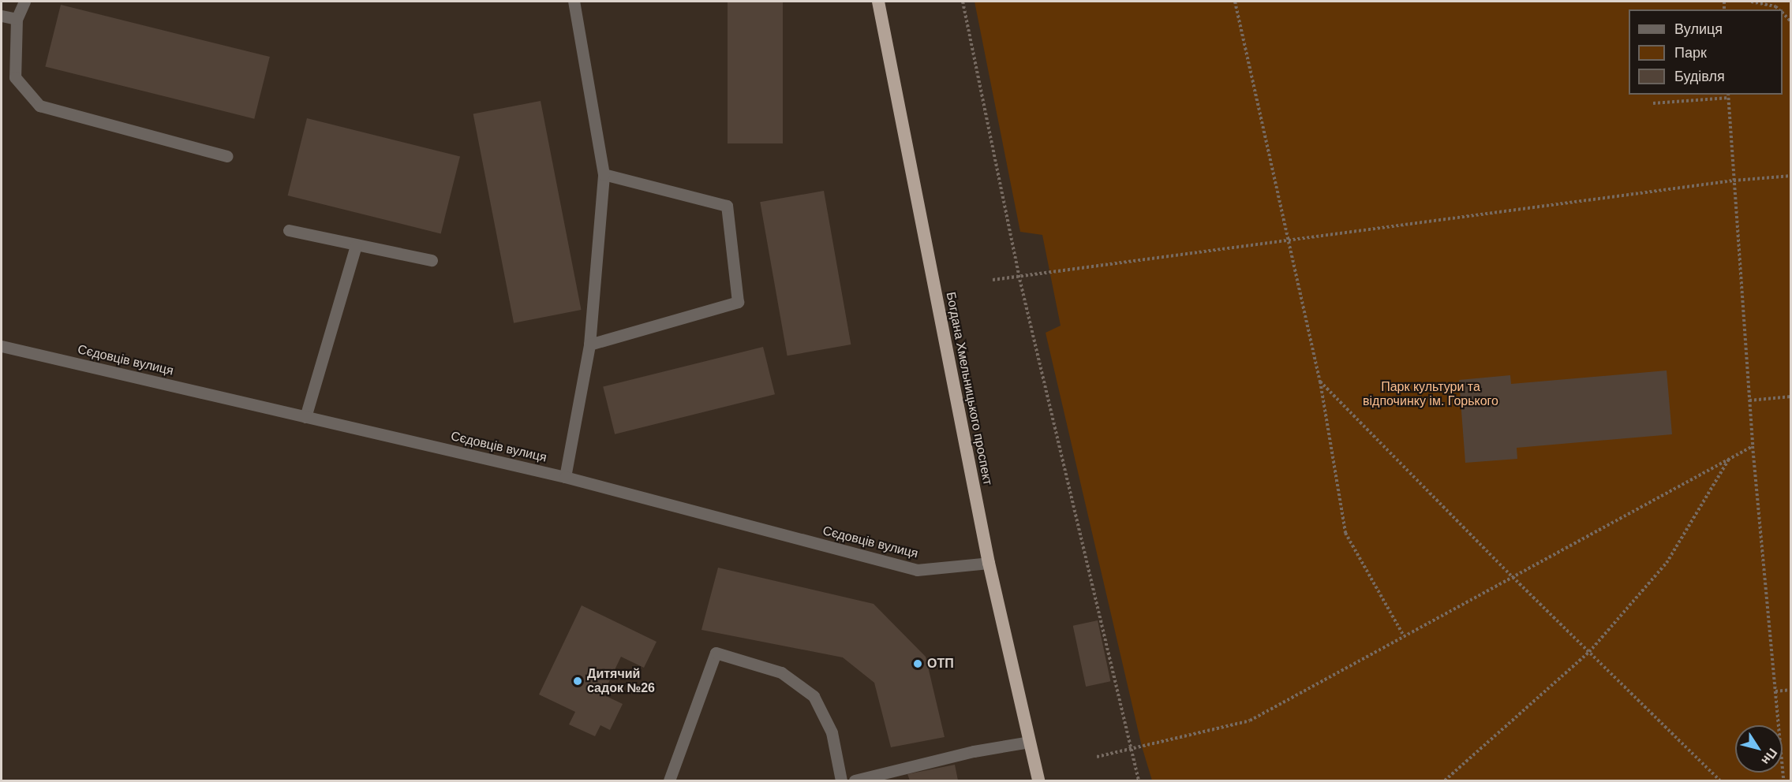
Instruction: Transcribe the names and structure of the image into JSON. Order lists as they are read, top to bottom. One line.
{"streets":{"highway":["Богдана Хмельницького проспект"],"street":["Сєдовців вулиця"]},"crossings":[["Сєдовців вулиця","Богдана Хмельницького проспект"]],"parks":["Парк культури та відпочинку ім. Горького"],"places":["ОТП","Дитячий садок №26"],"legend":["Вулиця","Парк","Будівля"],"north":"bottom right"}
